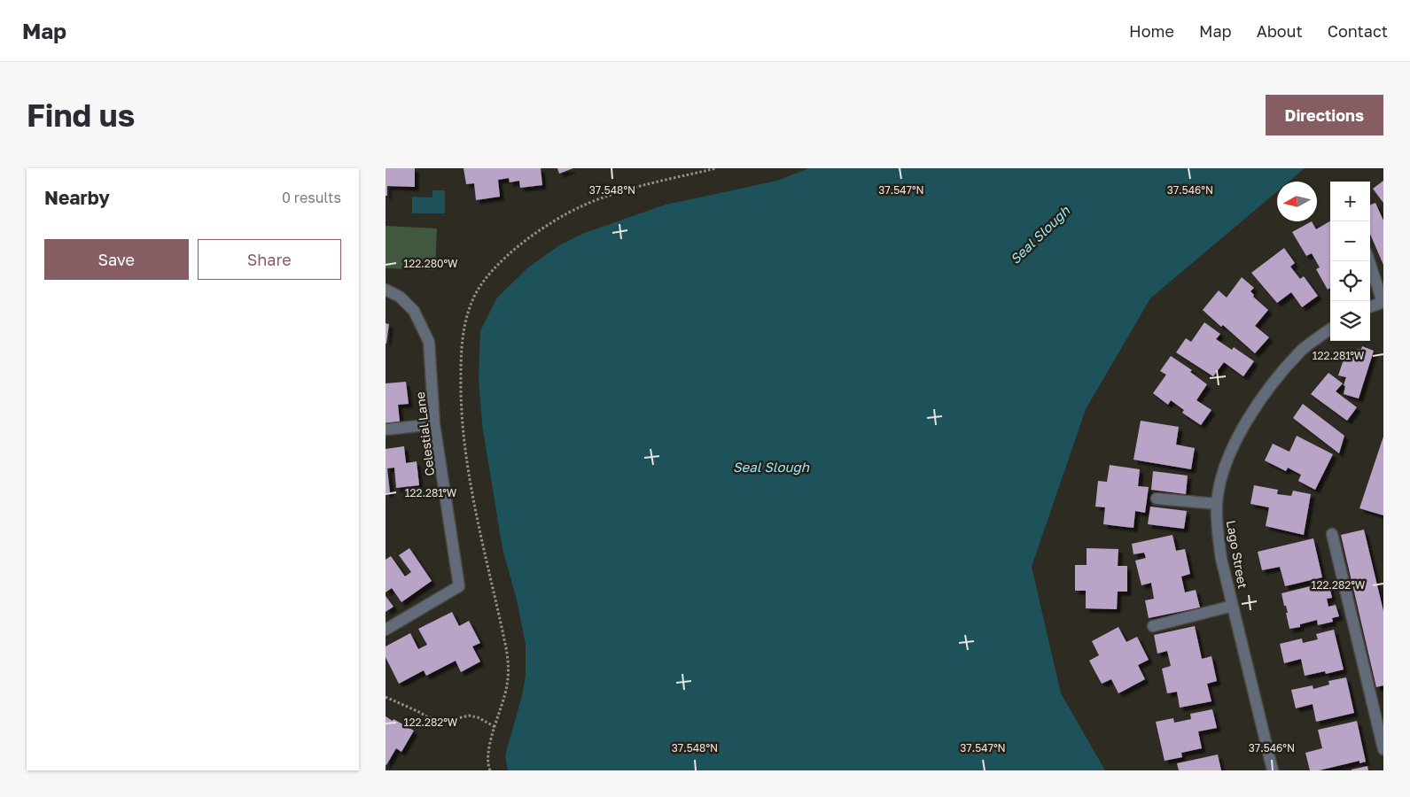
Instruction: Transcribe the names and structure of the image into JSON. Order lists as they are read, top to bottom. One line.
{"streets":{"street":["Celestial Lane","Lago Street"]},"water":["Seal Slough"],"north":"left","page":{"header":"Map","nav":["Home","Map","About","Contact"],"buttons":["Directions",["Save","Share"]],"title":"Find us","heading":["Nearby","0 results"],"map_buttons":["+","−"]},"coordinates":["37.548°N","37.547°N","37.546°N","122.280°W","122.281°W","122.282°W"]}
